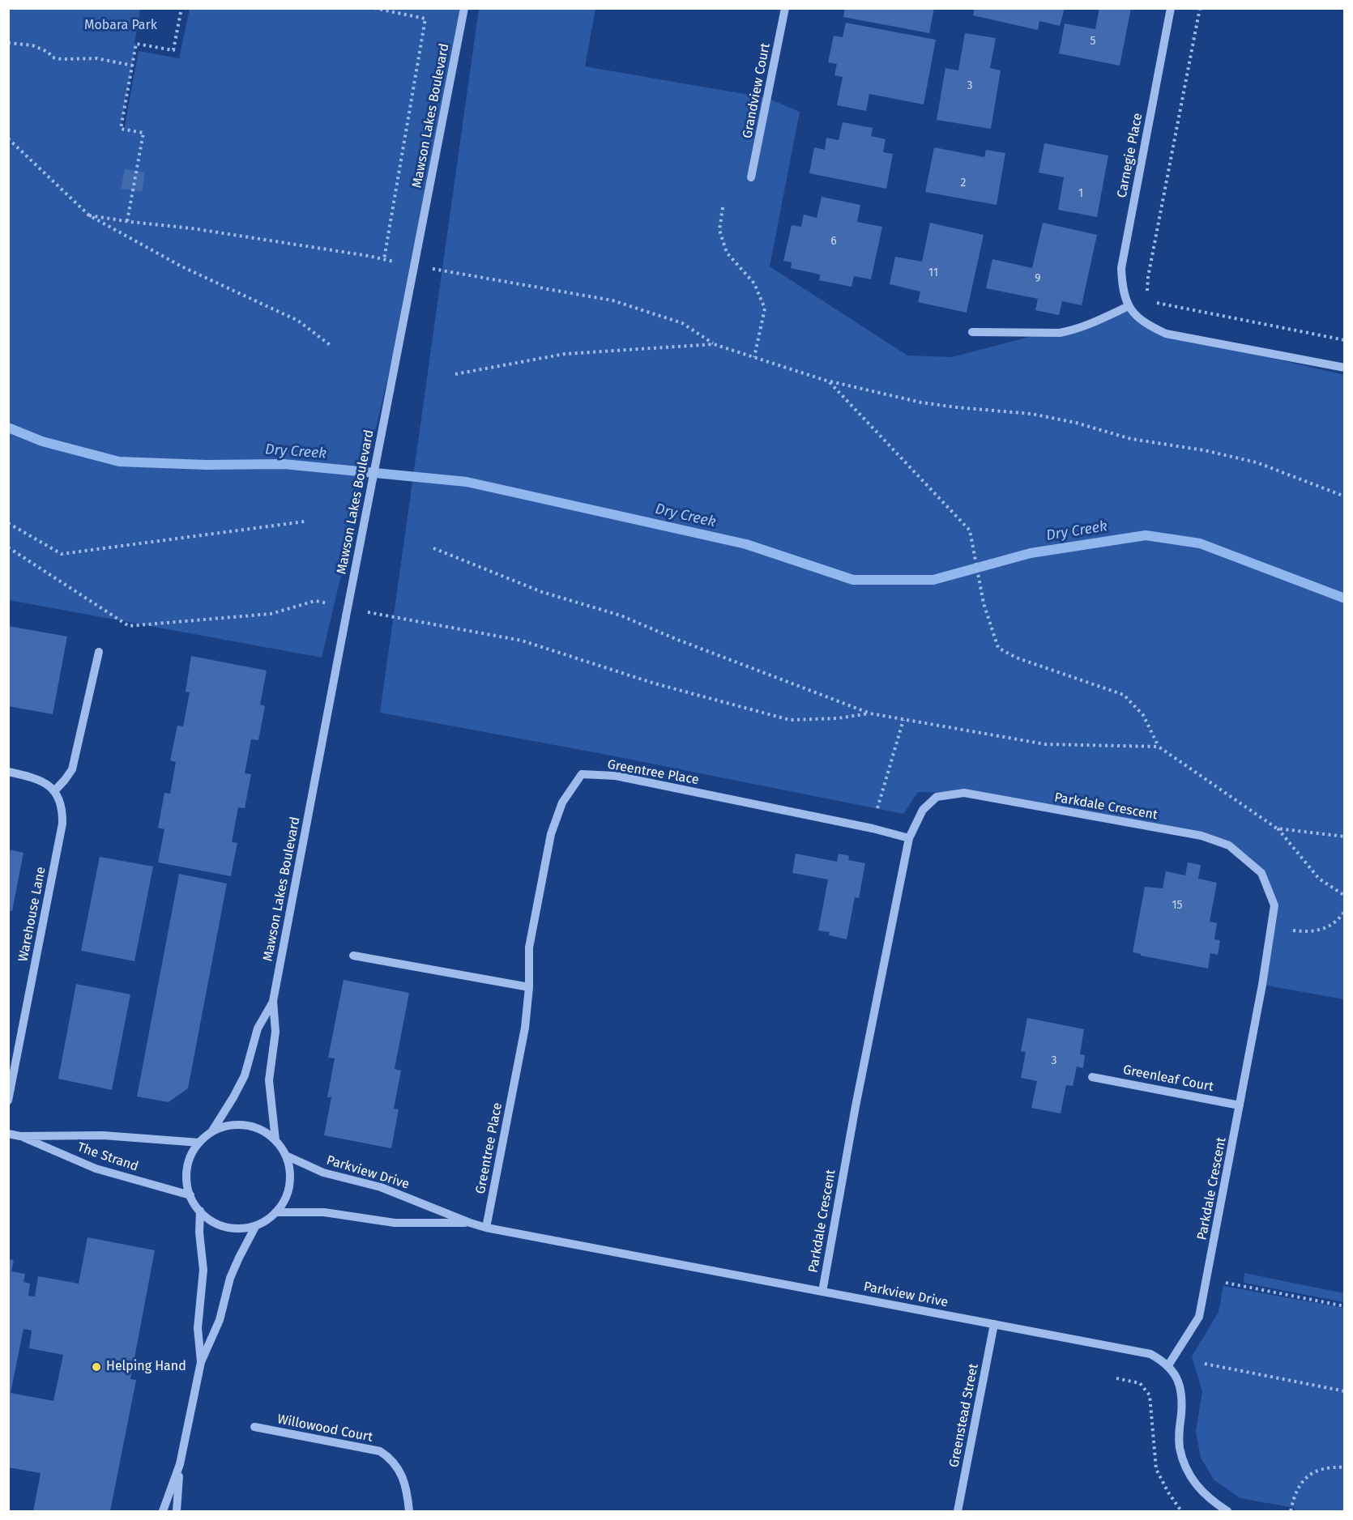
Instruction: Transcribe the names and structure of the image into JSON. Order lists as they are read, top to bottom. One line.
{"streets":{"street":["Grandview Court","Mawson Lakes Boulevard","Carnegie Place","Greentree Place","Parkdale Crescent","Warehouse Lane","Greenleaf Court","The Strand","Parkview Drive","Greenstead Street","Willowood Court"]},"crossings":[["Mawson Lakes Boulevard","The Strand"],["Mawson Lakes Boulevard","Parkview Drive"],["Greentree Place","Parkdale Crescent"],["Greentree Place","Parkview Drive"],["Parkdale Crescent","Greenleaf Court"],["Parkdale Crescent","Parkview Drive"],["The Strand","Parkview Drive"],["Parkview Drive","Greenstead Street"]],"water":["Dry Creek"],"parks":["Mobara Park"],"places":["Helping Hand"],"house_numbers":["5","3","2","1","6","11","9","15","3"]}
